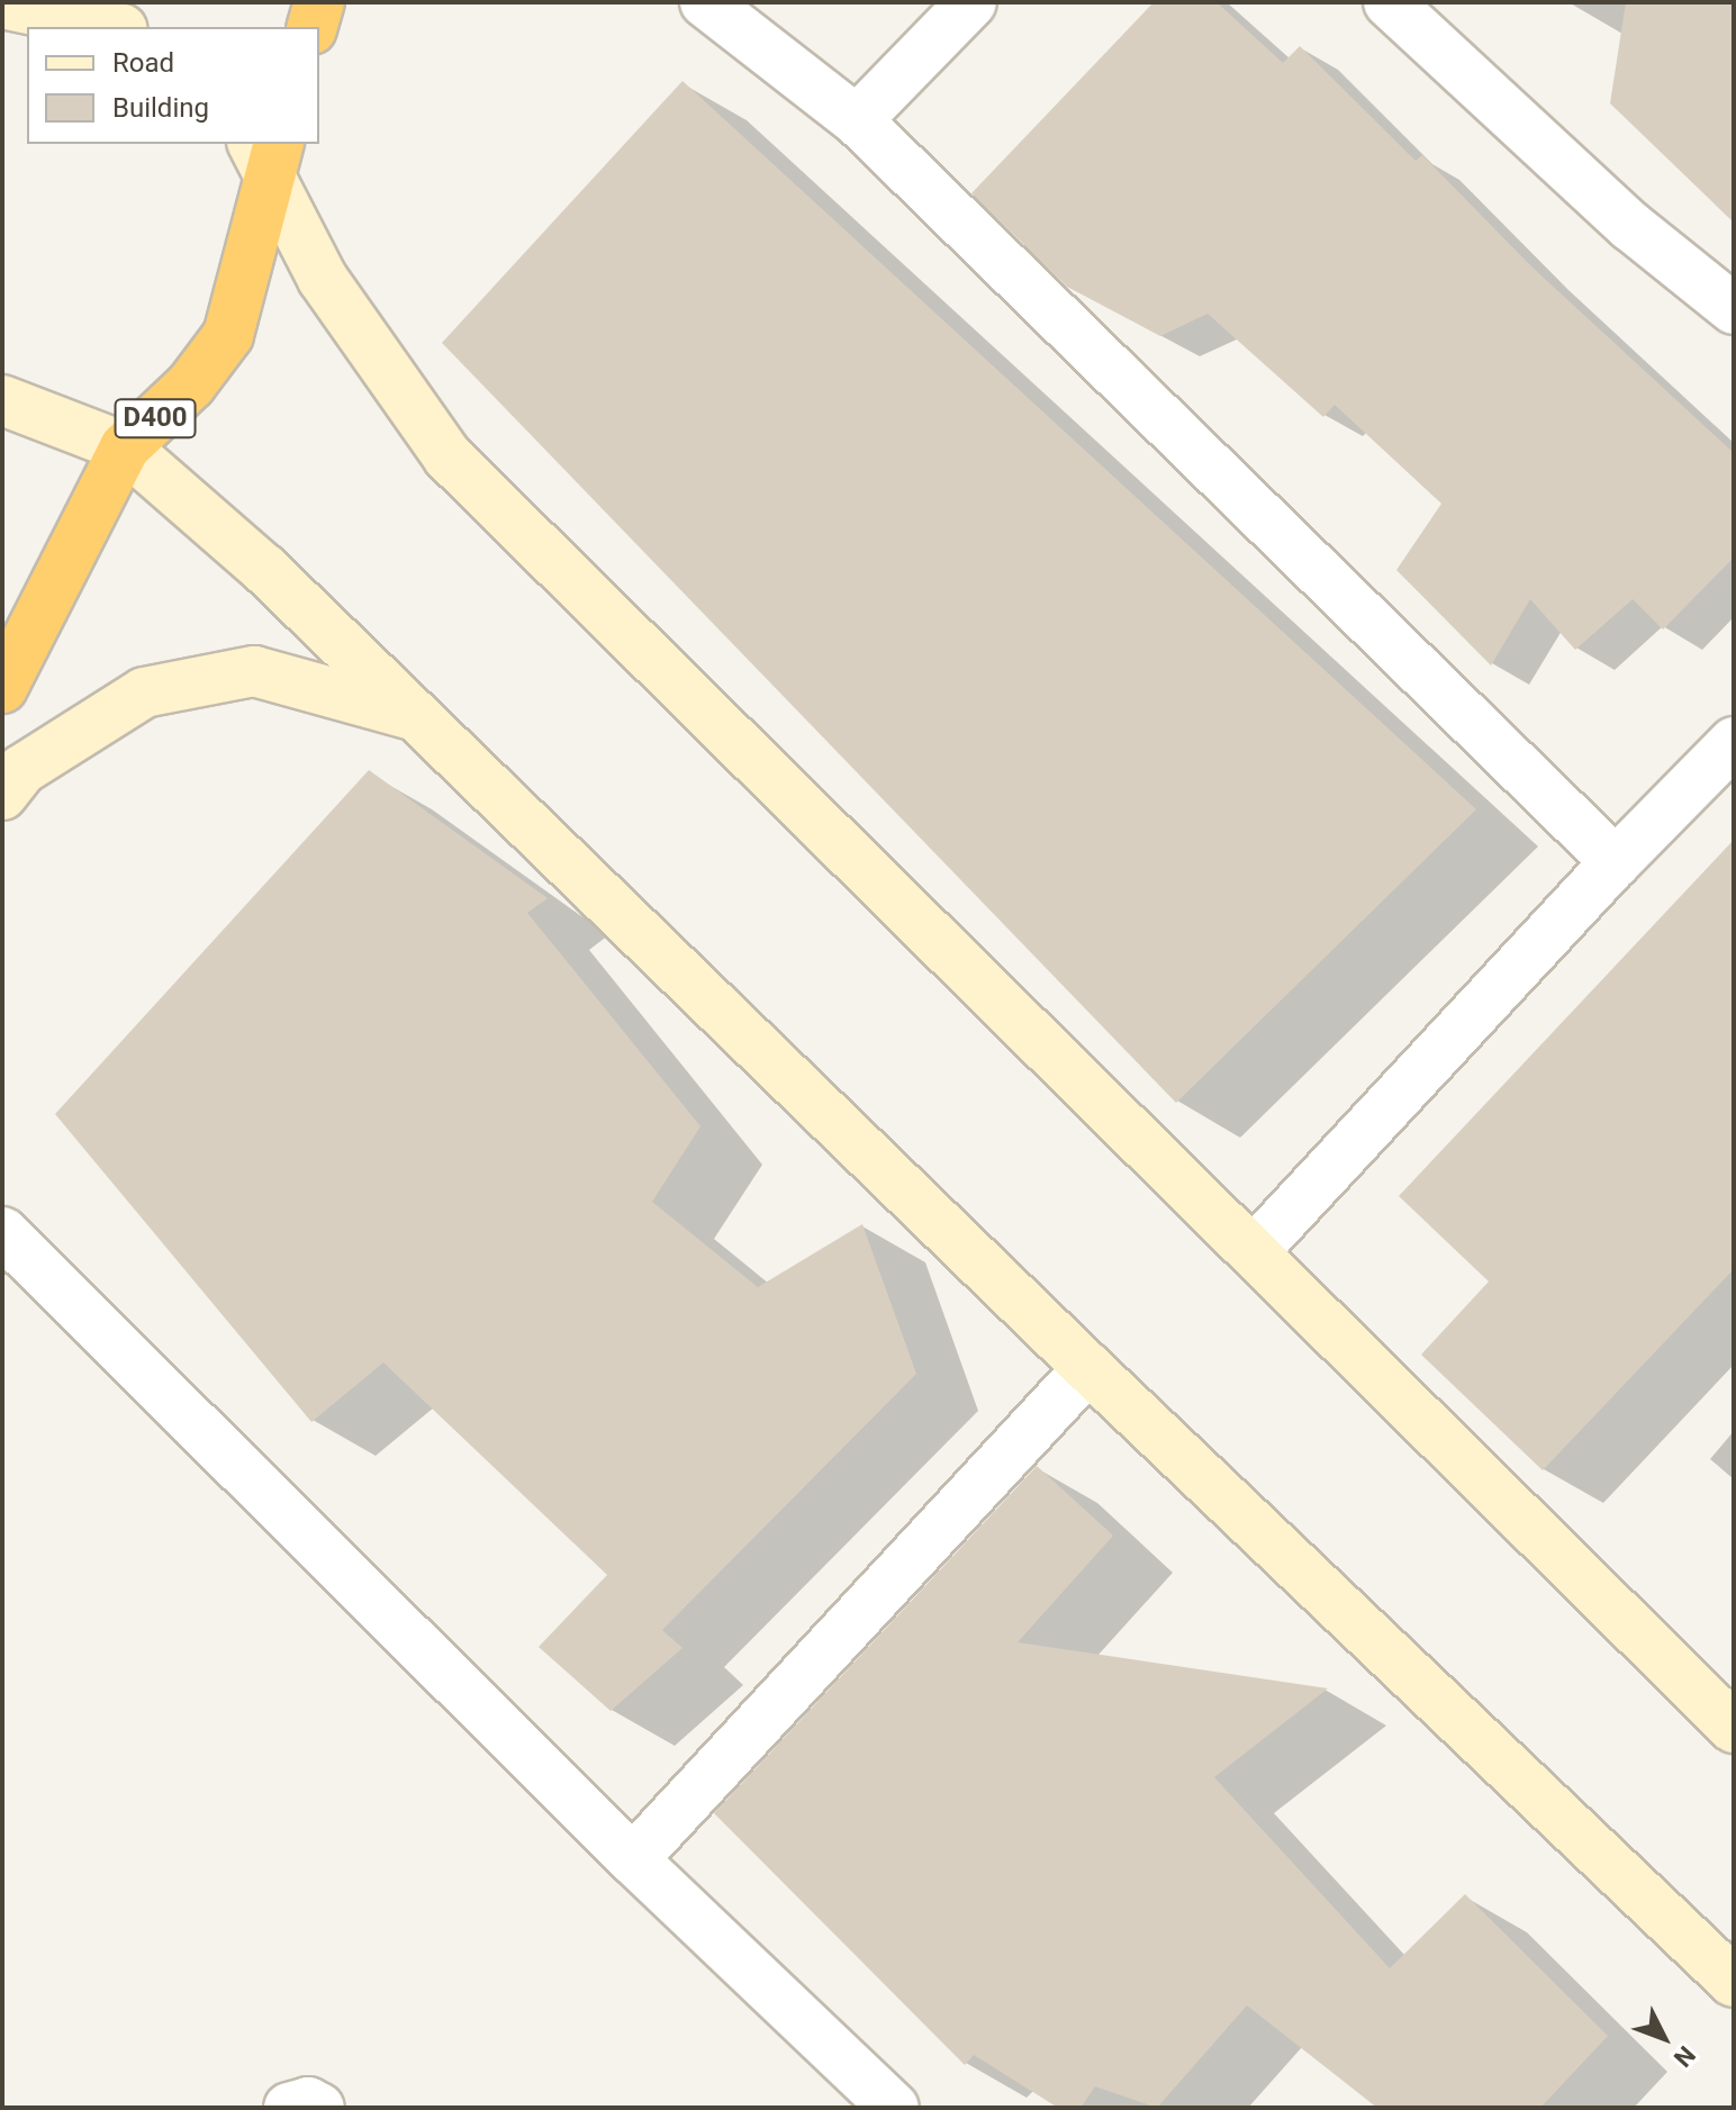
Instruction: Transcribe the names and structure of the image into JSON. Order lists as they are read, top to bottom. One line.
{"streets":{"highway":["D400"]},"legend":["Road","Building"],"north":"bottom right"}
